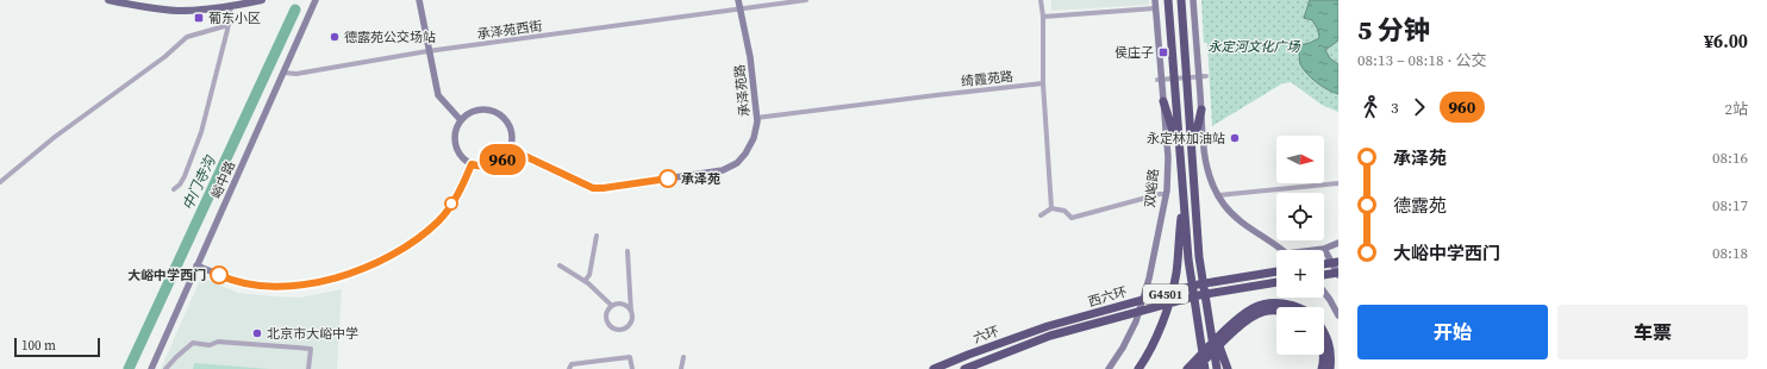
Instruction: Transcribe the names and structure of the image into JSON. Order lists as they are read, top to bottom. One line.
{"streets":{"highway":["双峪路","G4501","西六环","六环"],"street":["承泽苑西街","绮霞苑路","承泽苑路","峪中路"]},"crossings":[["承泽苑西街","承泽苑路"],["承泽苑西街","峪中路"],["绮霞苑路","承泽苑路"],["西六环","六环"]],"water":["中门寺沟"],"parks":["永定河文化广场"],"places":{"transit":["葡东小区","侯庄子"],"other":["德露苑公交场站","永定林加油站","承泽苑","大峪中学西门","北京市大峪中学"]},"lines":["bus line 960"],"scale_bar":"100 m","north":"right","page":{"on_map":"960","heading":["5 分钟","08:13 – 08:18 · 公交","¥6.00"],"legs":["3","960","2站"],"list":[{"name":"承泽苑","value":"08:16"},{"name":"德露苑","value":"08:17"},{"name":"大峪中学西门","value":"08:18"}],"map_buttons":["+","−"],"buttons":["开始","车票"],"scale":"100 m"}}
